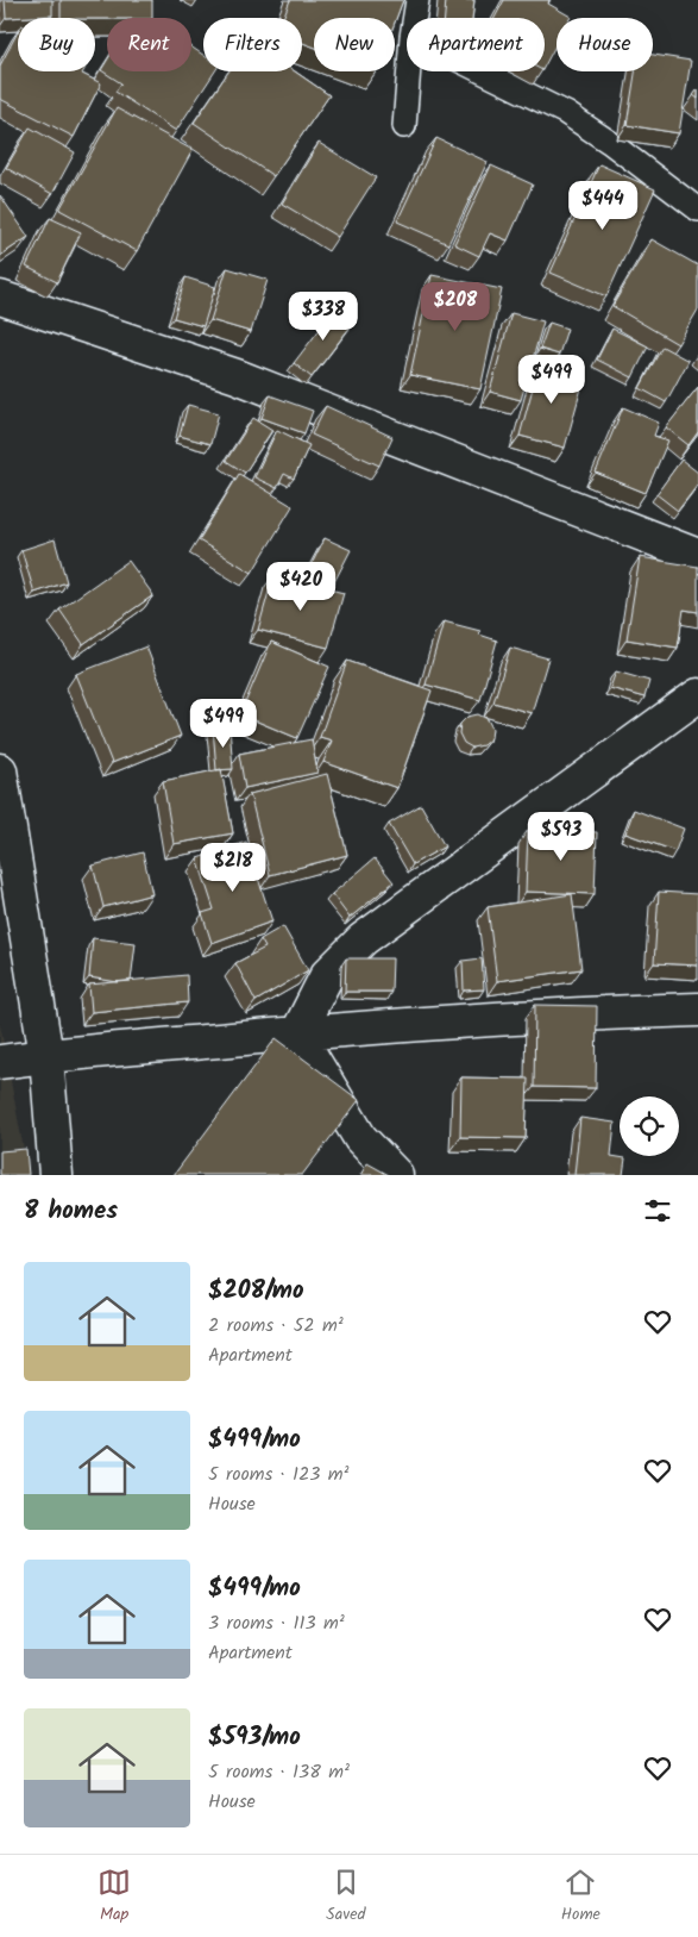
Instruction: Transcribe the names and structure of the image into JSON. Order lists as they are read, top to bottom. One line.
{"page":{"chip":["Buy","Rent","Filters","New","Apartment","House"],"price":["$444","$208","$338","$499","$420","$499","$593","$218"],"heading":"8 homes","list":[{"name":"$208/mo","note":"2 rooms · 52 m² · Apartment"},{"name":"$499/mo","note":"5 rooms · 123 m² · House"},{"name":"$499/mo","note":"3 rooms · 113 m² · Apartment"},{"name":"$593/mo","note":"5 rooms · 138 m² · House"}],"tabs":["Map","Saved","Home"]}}
